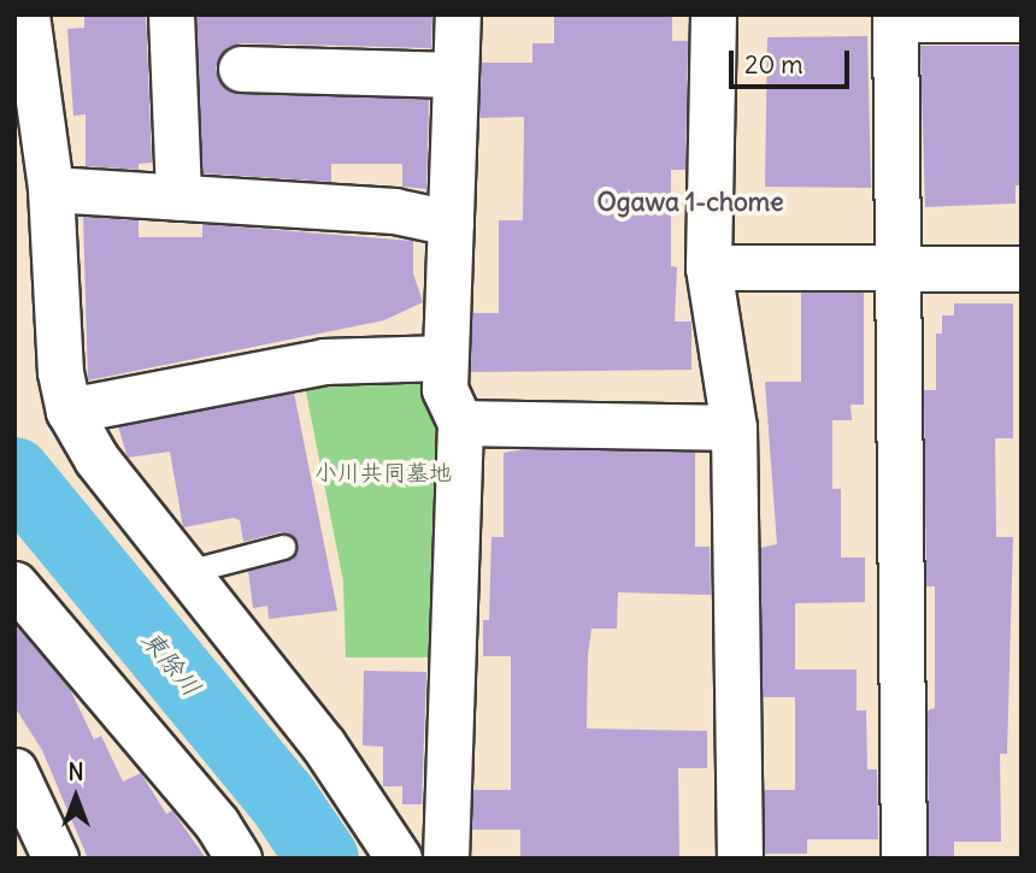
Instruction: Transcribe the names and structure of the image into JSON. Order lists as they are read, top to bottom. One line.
{"districts":["Ogawa 1-chome"],"water":["東除川"],"parks":["小川共同墓地"],"scale_bar":"20 m","north":"top"}
